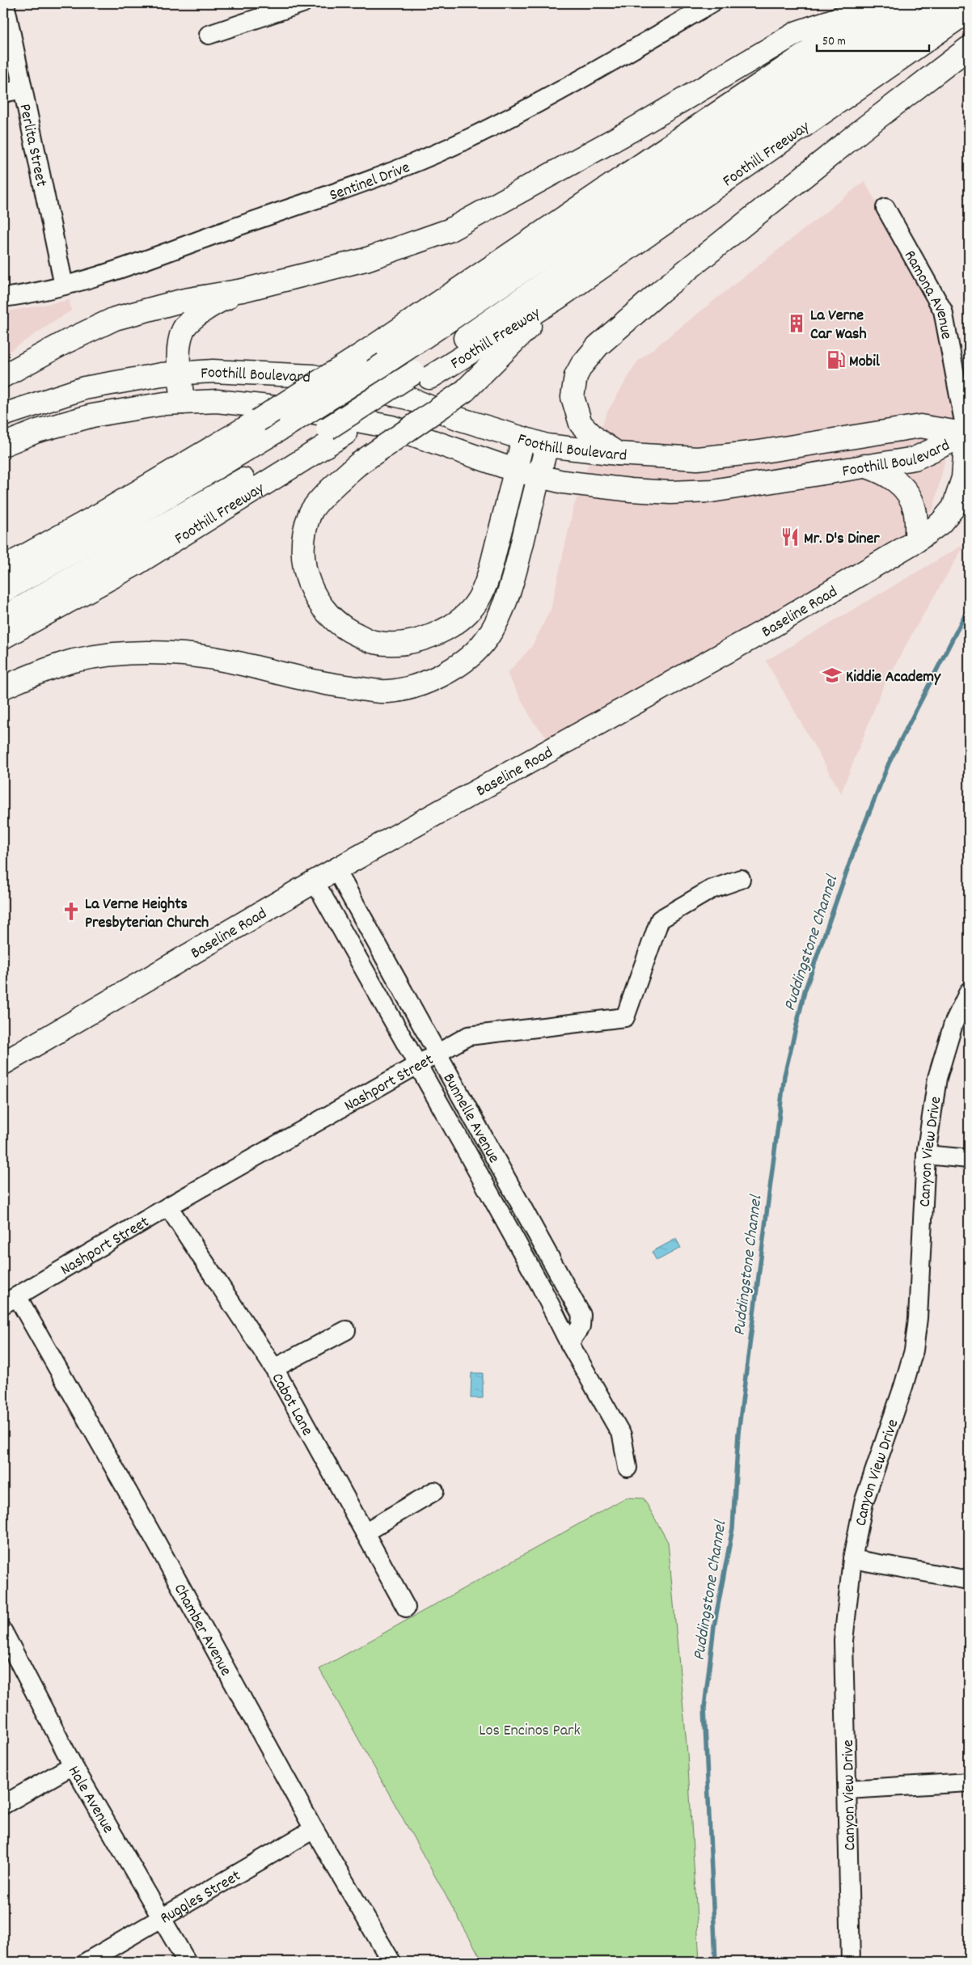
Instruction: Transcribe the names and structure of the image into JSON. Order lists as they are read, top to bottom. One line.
{"streets":{"main road":["Foothill Freeway","Foothill Boulevard","Baseline Road"],"street":["Perlita Street","Sentinel Drive","Ramona Avenue","Nashport Street","Bunnelle Avenue","Canyon View Drive","Cabot Lane","Chamber Avenue","Hale Avenue","Ruggles Street"]},"crossings":[["Perlita Street","Sentinel Drive"],["Ramona Avenue","Foothill Boulevard"],["Ramona Avenue","Baseline Road"],["Foothill Boulevard","Baseline Road"],["Baseline Road","Bunnelle Avenue"],["Nashport Street","Bunnelle Avenue"],["Nashport Street","Cabot Lane"],["Nashport Street","Chamber Avenue"],["Chamber Avenue","Ruggles Street"],["Hale Avenue","Ruggles Street"]],"water":["Puddingstone Channel"],"parks":["Los Encinos Park"],"places":{"building":["La Verne Car Wash"],"fuel station":["Mobil"],"restaurant":["Mr. D's Diner"],"school or university":["Kiddie Academy"],"church":["La Verne Heights Presbyterian Church"]},"scale_bar":"50 m"}
